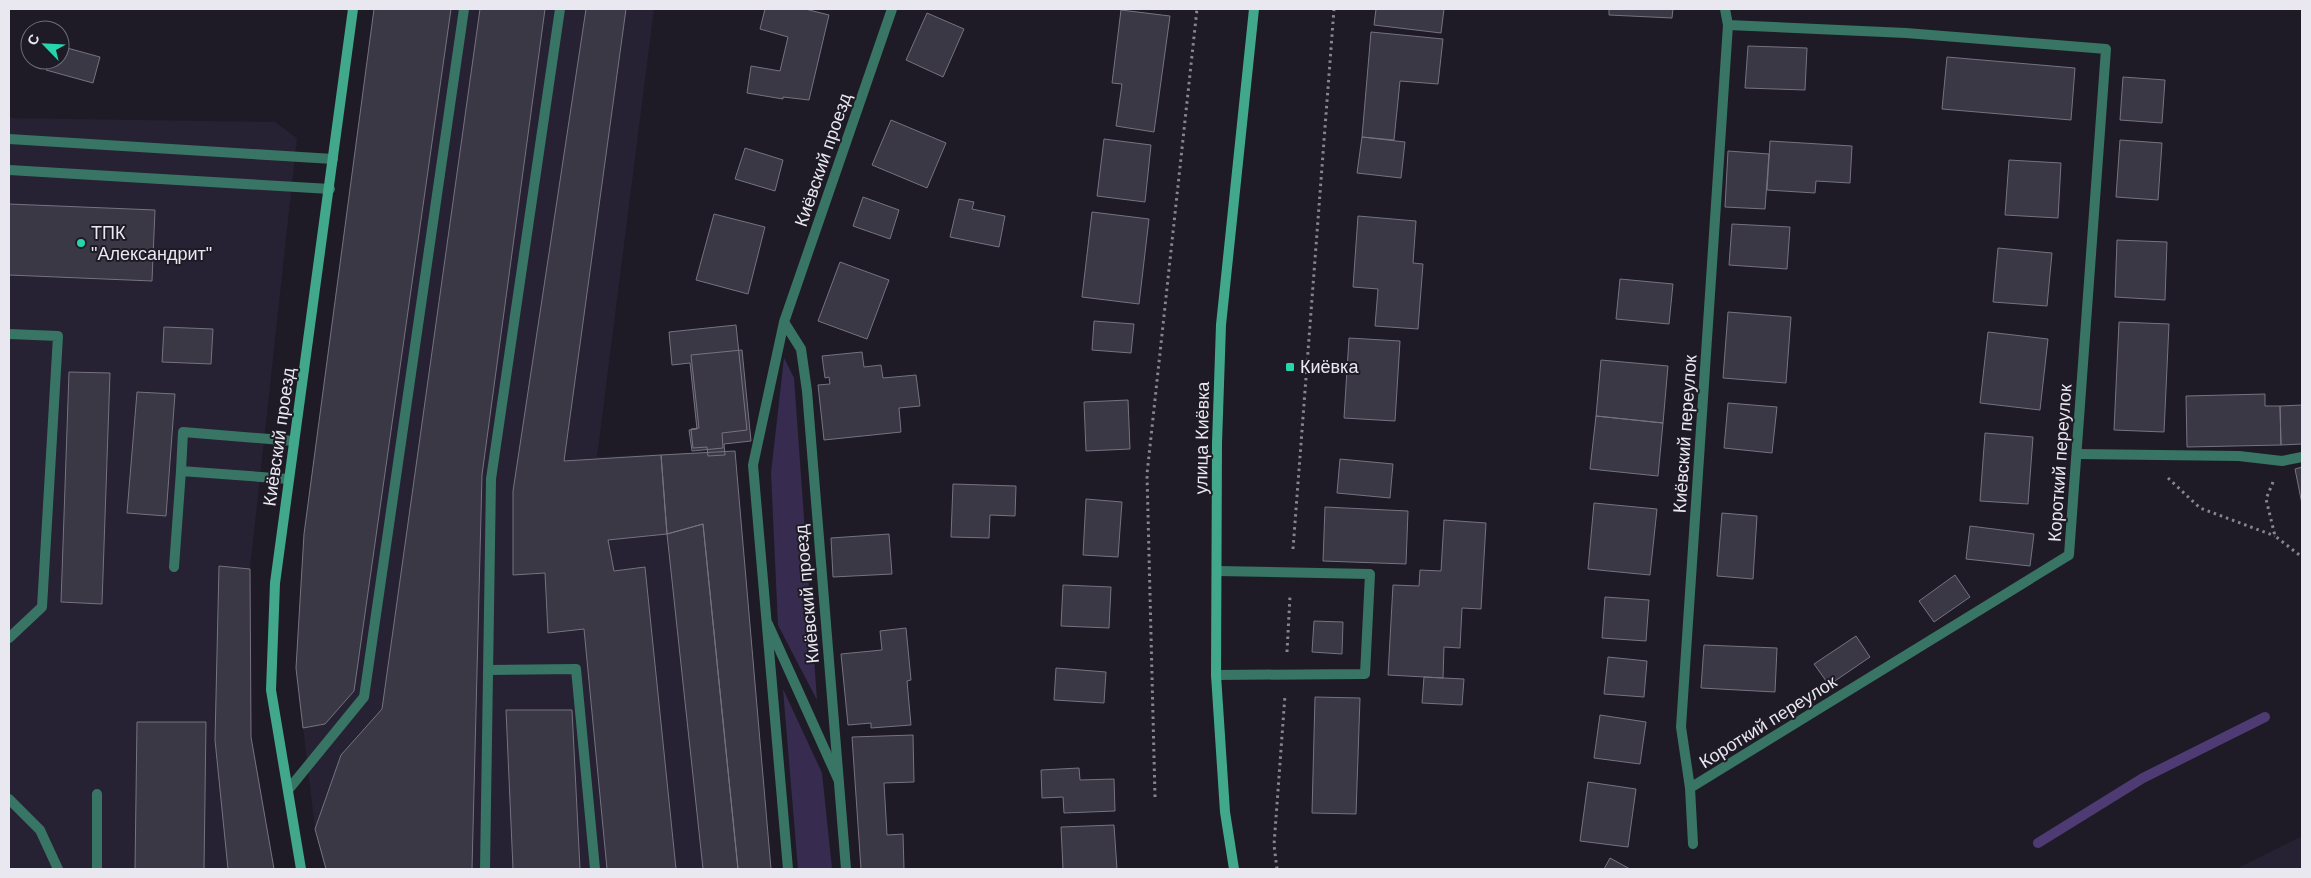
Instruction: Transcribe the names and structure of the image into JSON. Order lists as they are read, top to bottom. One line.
{"streets":{"main road":["Киёвский проезд","улица Киёвка"],"street":["Киёвский переулок","Короткий переулок"]},"crossings":[["Киёвский переулок","Короткий переулок"]],"places":{"other":["ТПК \"Александрит\""],"transit":["Киёвка"]},"north":"top left"}
